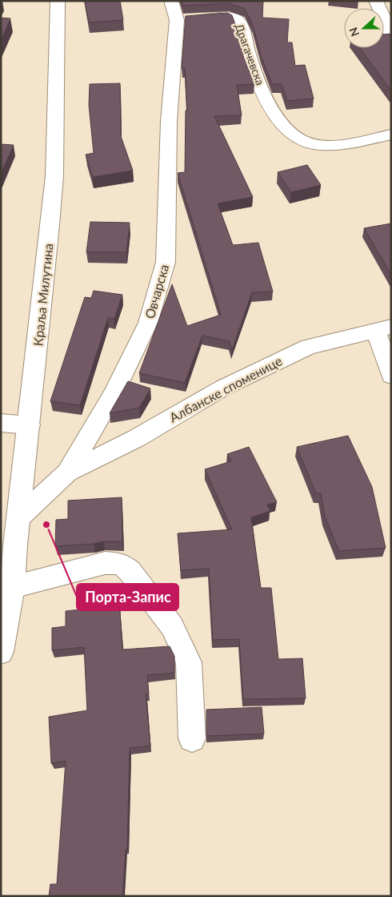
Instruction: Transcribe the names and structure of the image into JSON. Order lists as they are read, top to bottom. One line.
{"streets":{"street":["Драгачевска","Овчарска","Краља Милутина","Албанске споменице"]},"crossings":[["Драгачевска","Овчарска"],["Овчарска","Краља Милутина"],["Овчарска","Албанске споменице"]],"places":["Порта-Запис"],"north":"left"}
